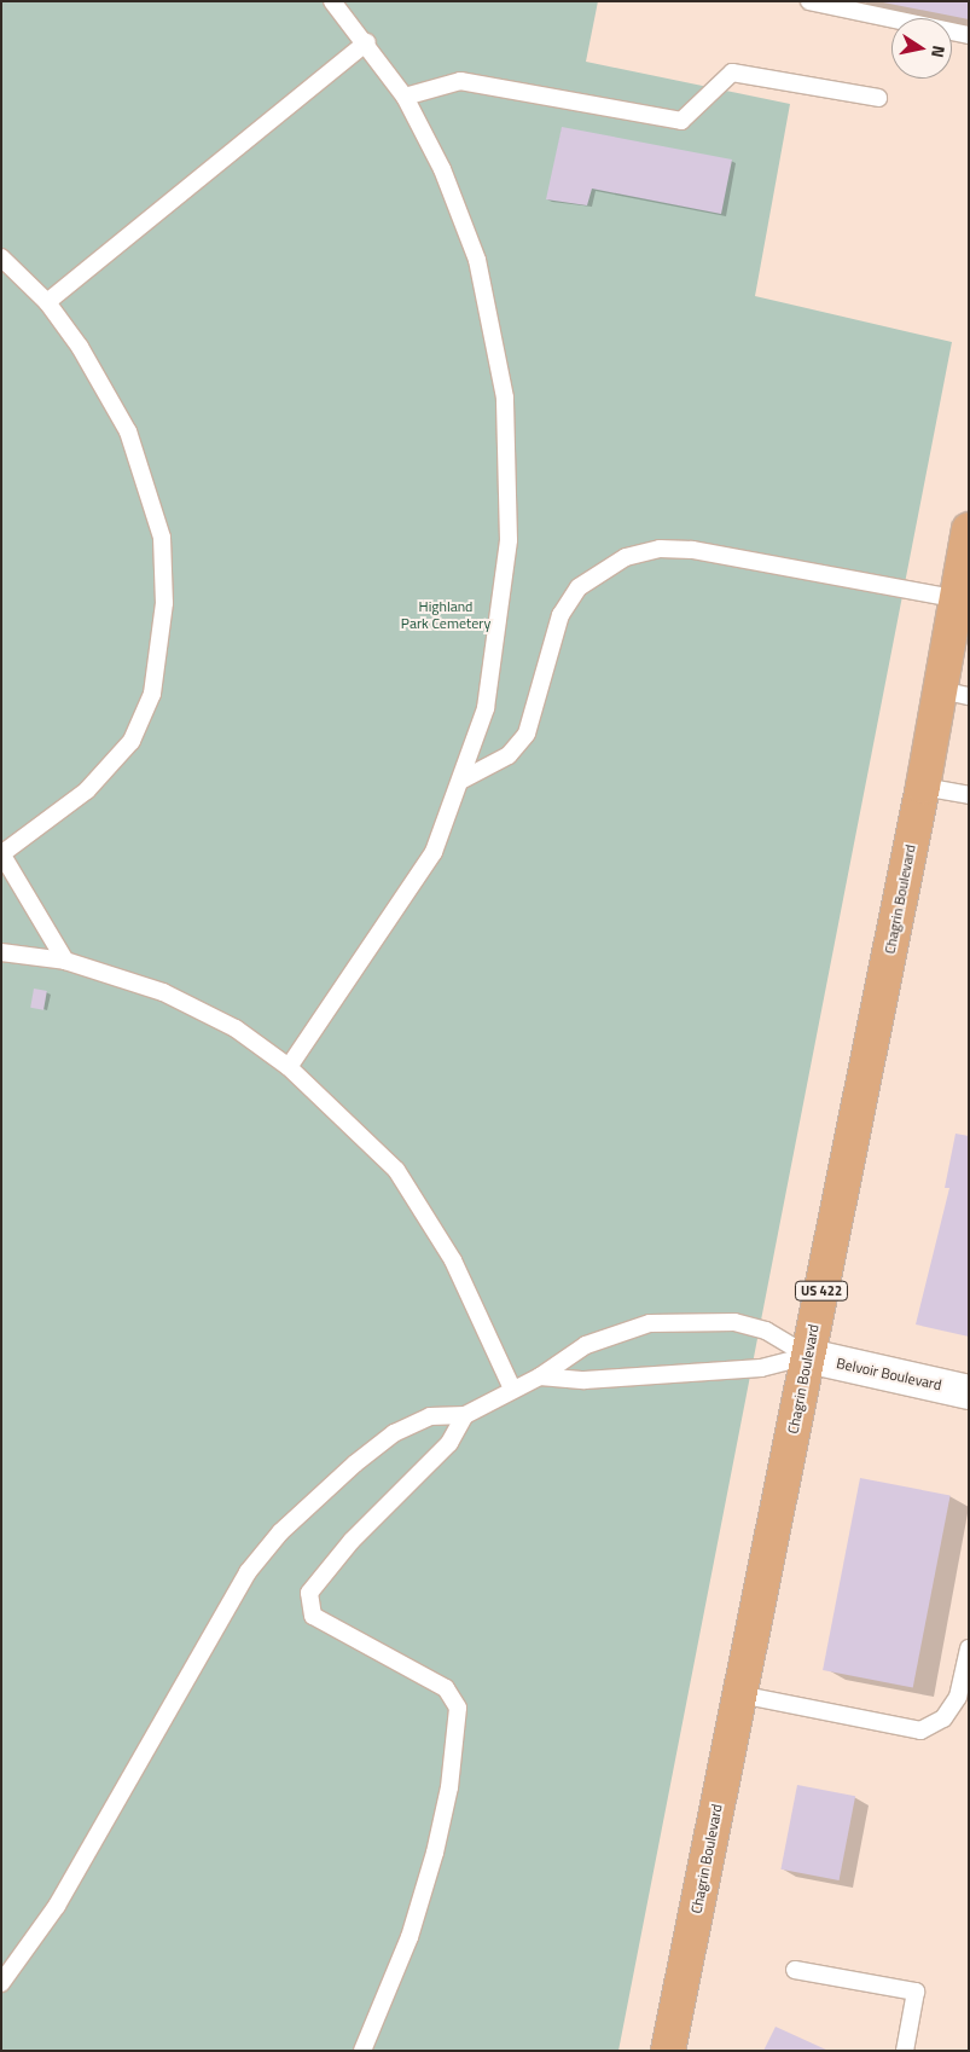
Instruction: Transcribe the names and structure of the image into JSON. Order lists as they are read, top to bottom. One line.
{"streets":{"main road":["Chagrin Boulevard","US 422"],"street":["Belvoir Boulevard"]},"crossings":[["Chagrin Boulevard","Belvoir Boulevard"]],"parks":["Highland Park Cemetery"],"north":"right"}
